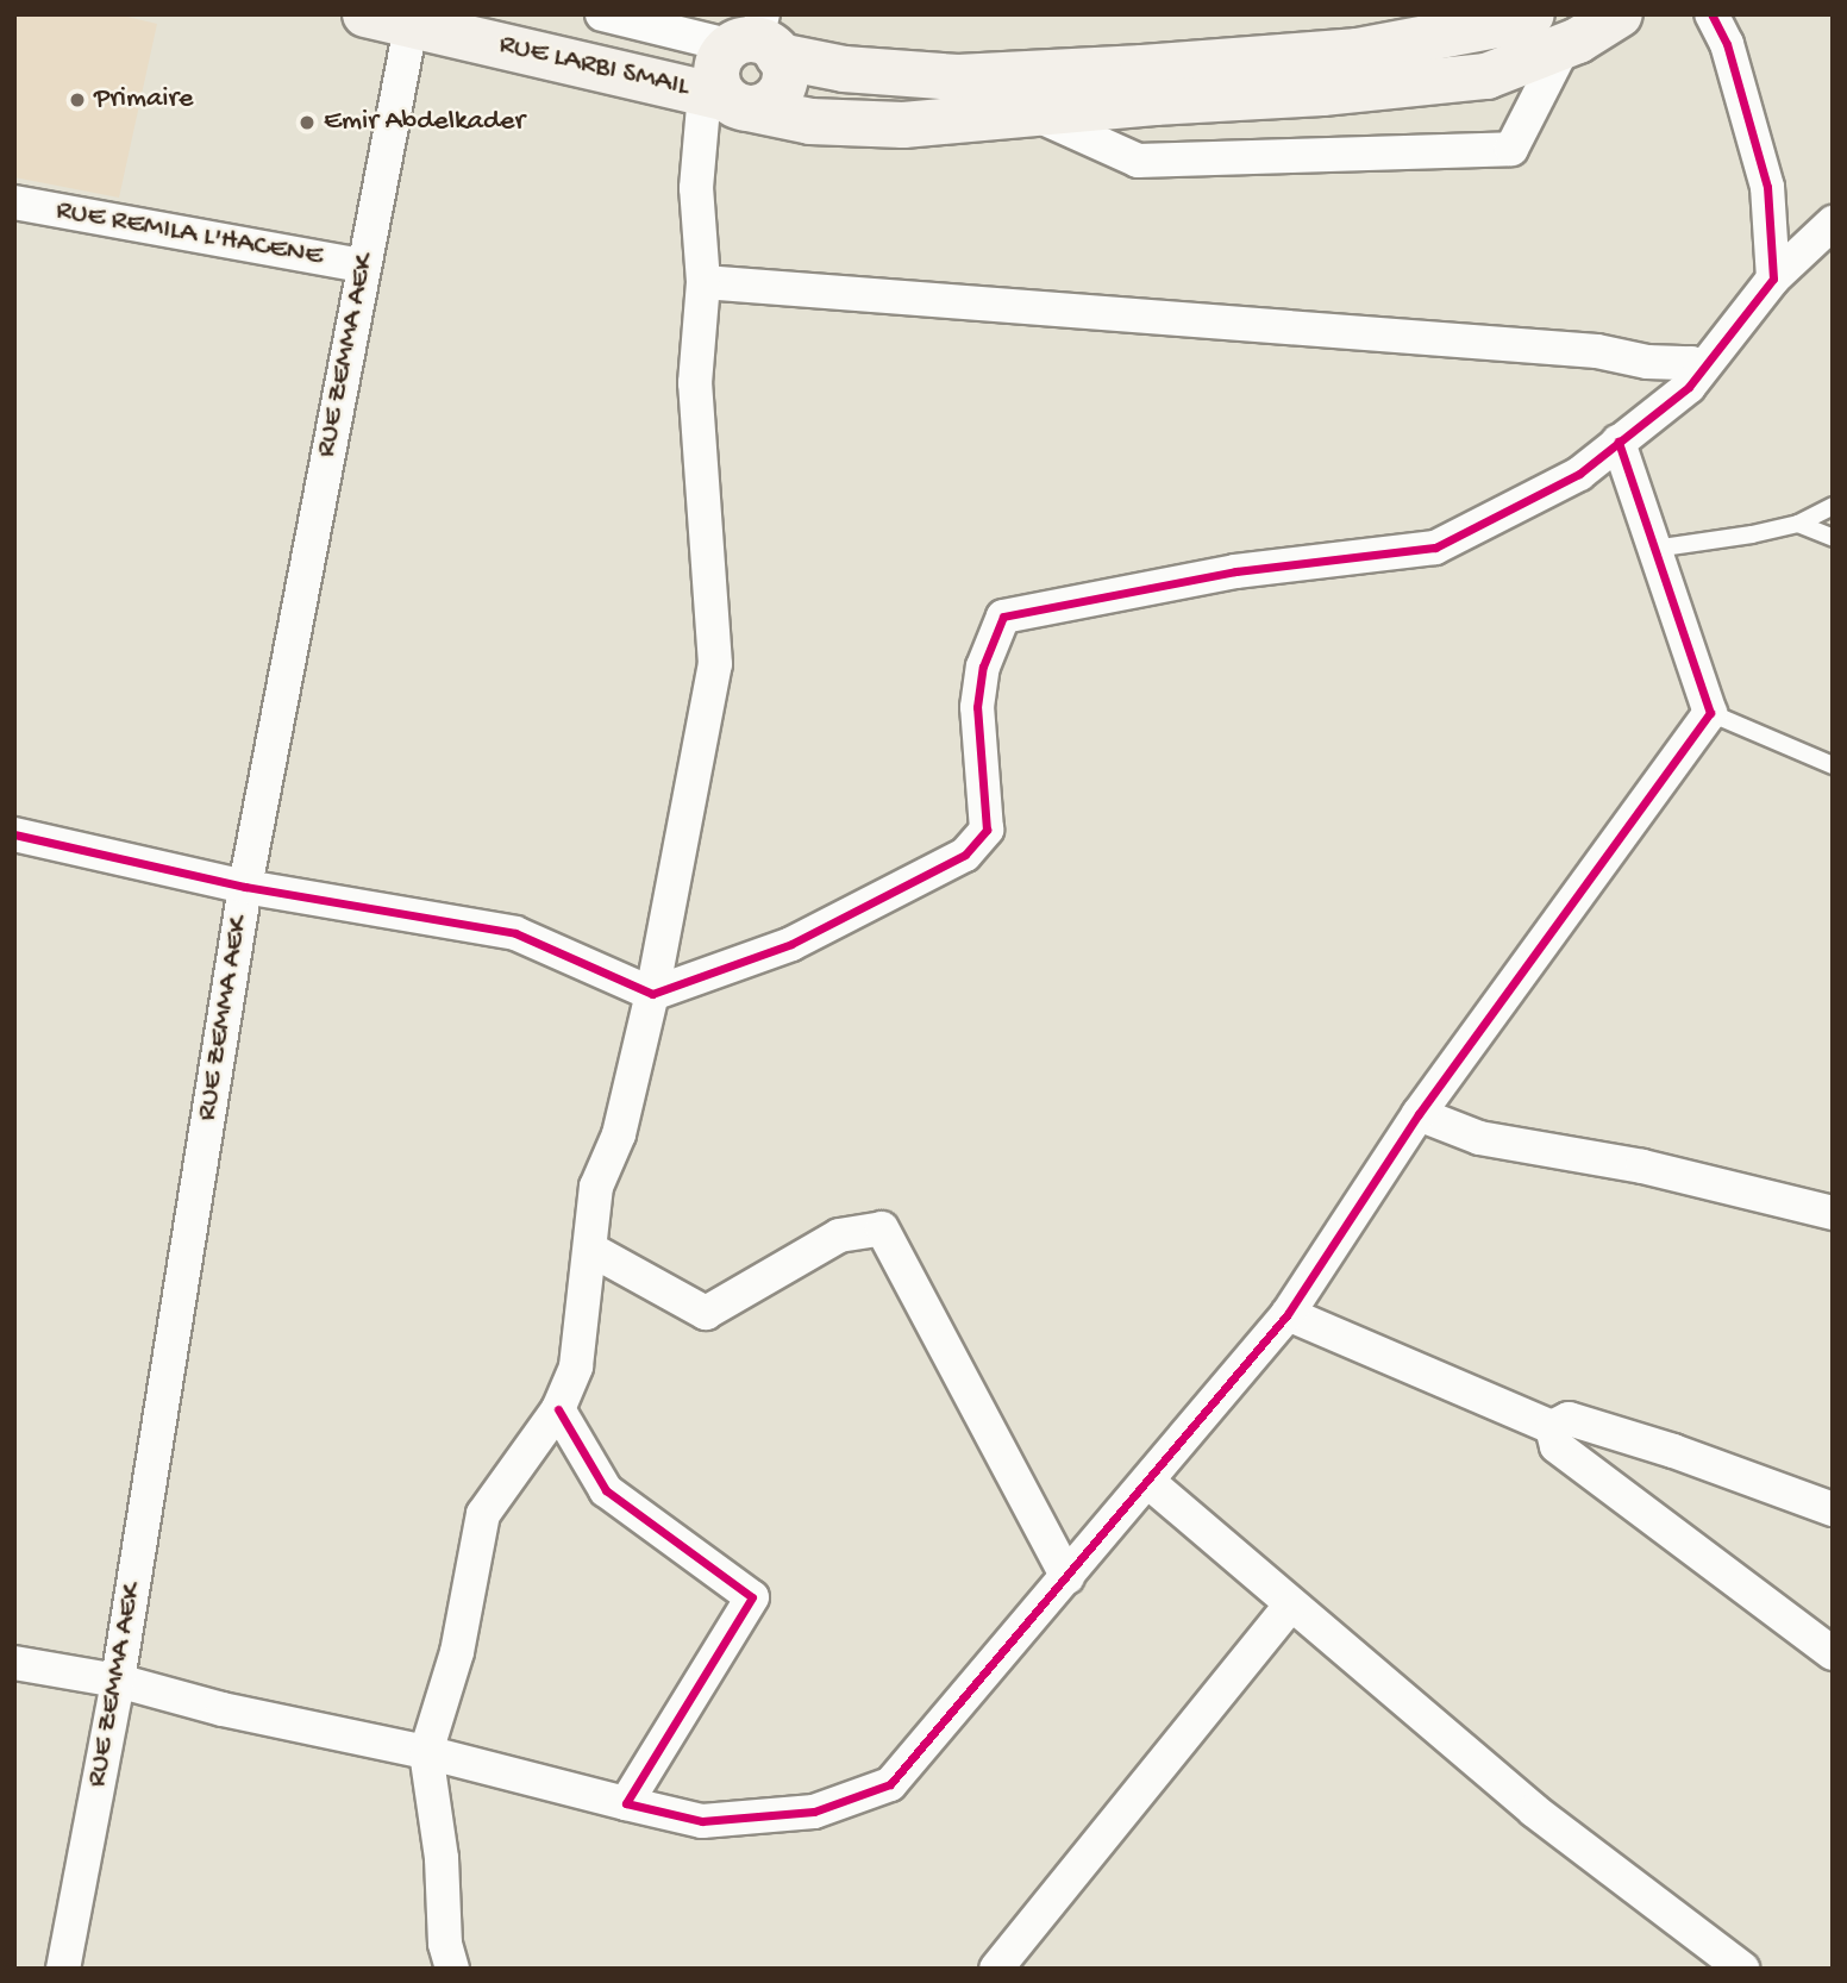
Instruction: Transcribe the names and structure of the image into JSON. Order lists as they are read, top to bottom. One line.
{"streets":{"main road":["RUE LARBI SMAIL"],"street":["RUE REMILA L'HACENE","RUE ZEMMA AEK"]},"crossings":[["RUE LARBI SMAIL","RUE ZEMMA AEK"],["RUE REMILA L'HACENE","RUE ZEMMA AEK"]],"places":["Primaire","Emir Abdelkader"]}
